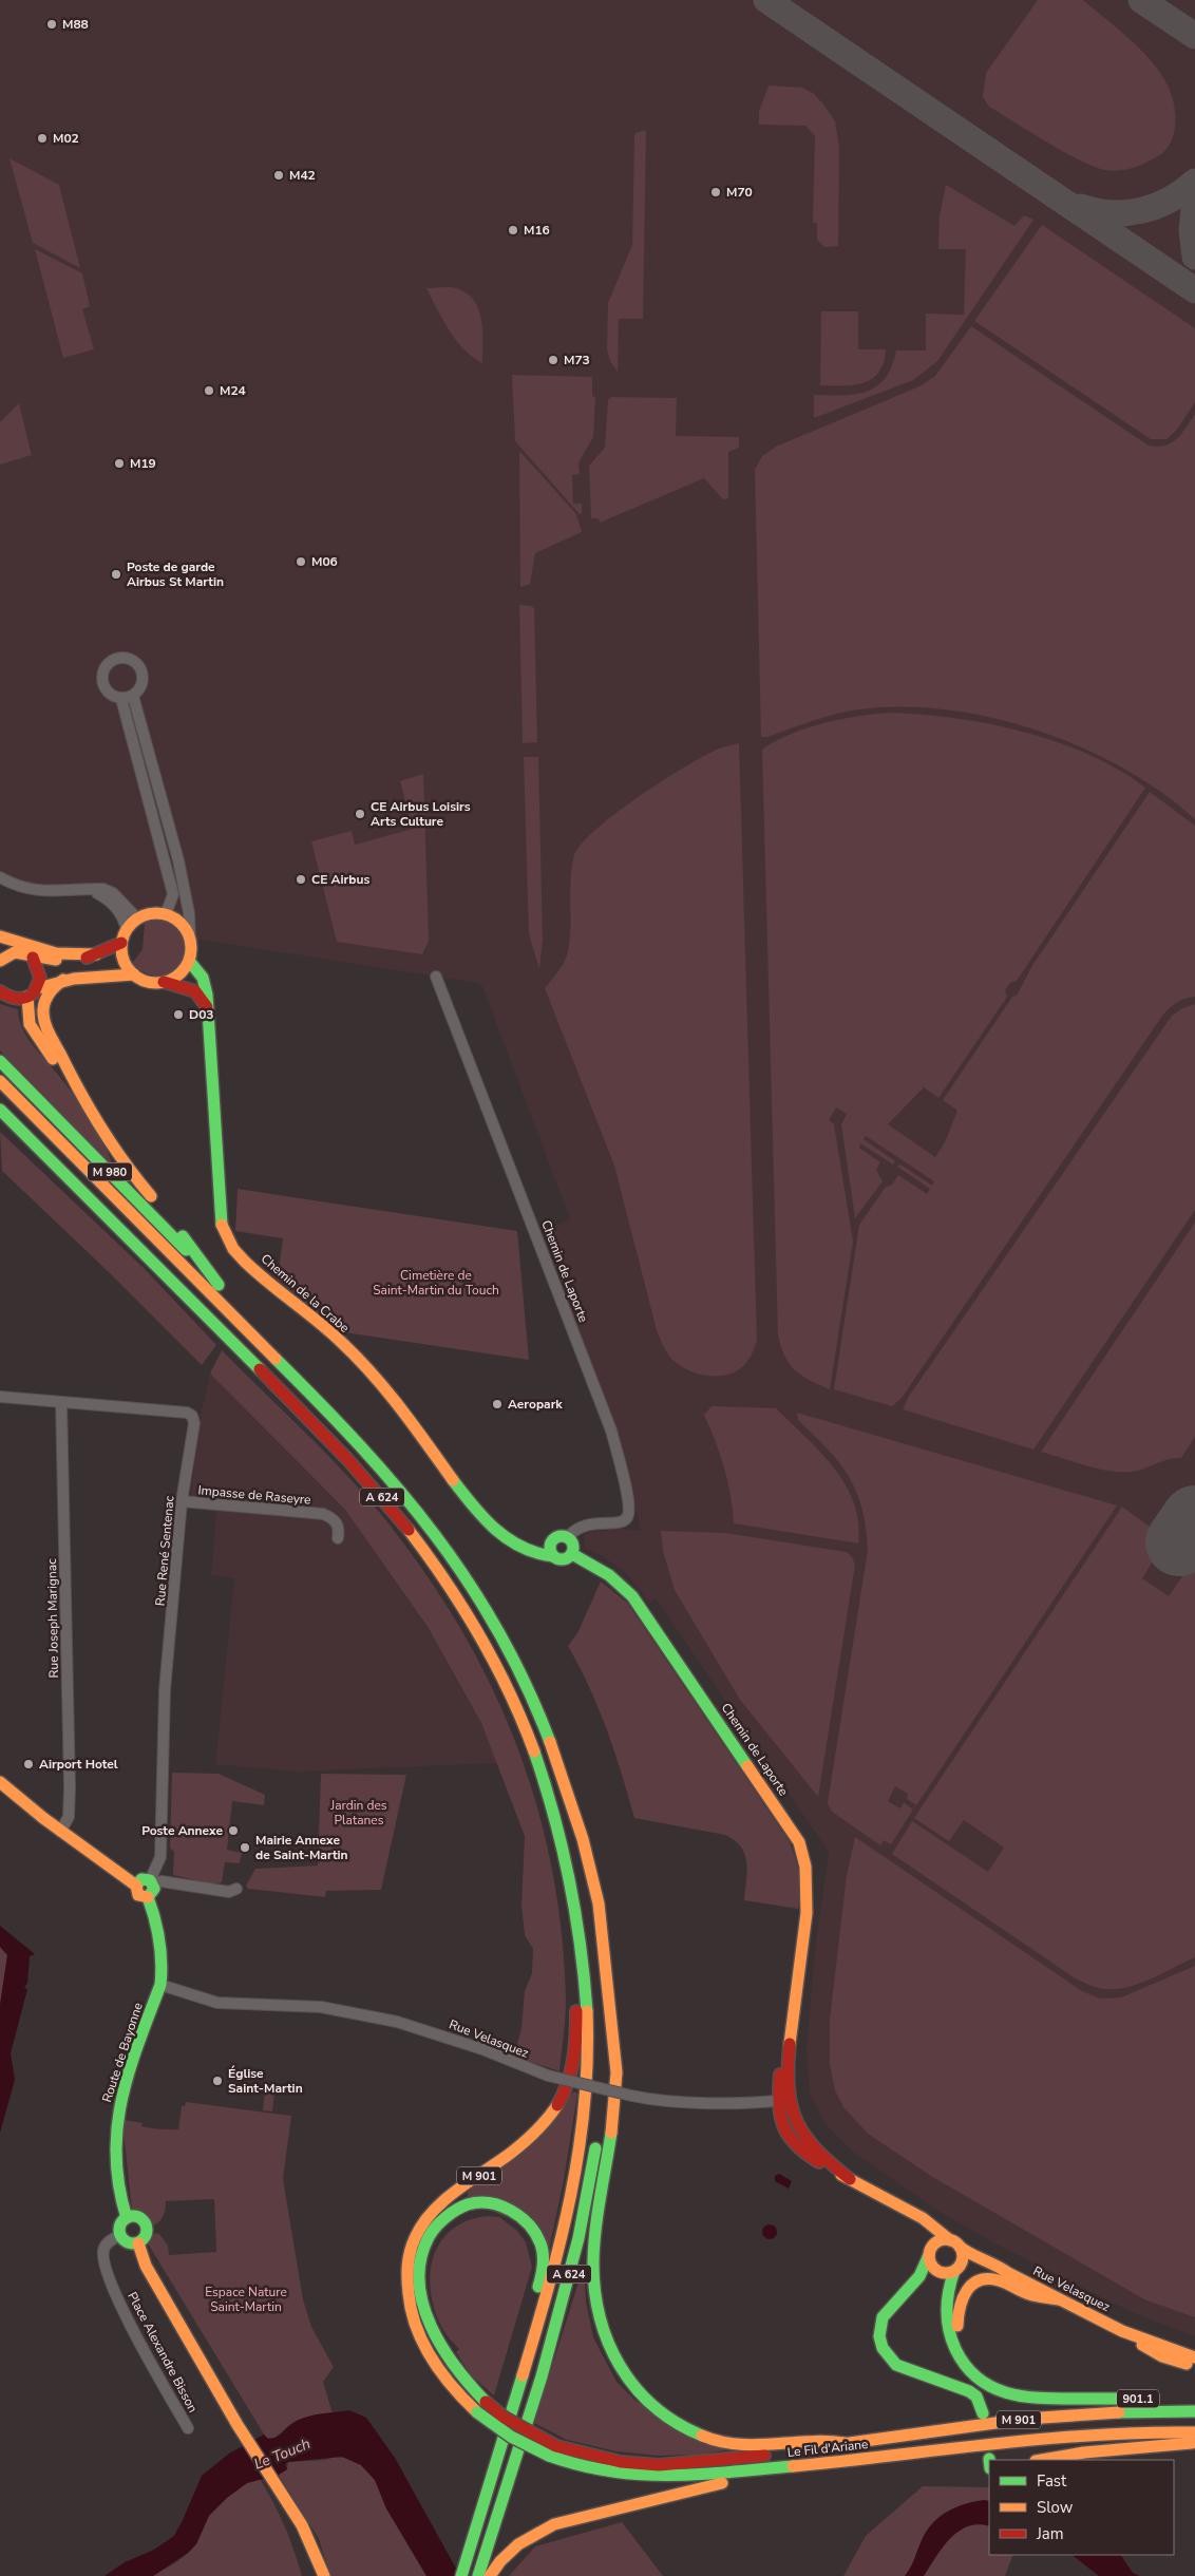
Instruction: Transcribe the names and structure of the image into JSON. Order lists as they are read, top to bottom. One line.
{"streets":{"main road":["M 980","Chemin de Laporte","Chemin de la Crabe","A 624","Rue Velasquez","Route de Bayonne","M 901","901.1","Le Fil d'Ariane"],"street":["Impasse de Raseyre","Rue René Sentenac","Rue Joseph Marignac","Place Alexandre Bisson"]},"crossings":[["M 980","A 624"],["Chemin de Laporte","Chemin de la Crabe"],["Chemin de Laporte","Rue Velasquez"],["Impasse de Raseyre","Rue René Sentenac"],["A 624","Le Fil d'Ariane"],["Rue René Sentenac","Rue Joseph Marignac"],["Rue René Sentenac","Route de Bayonne"],["Rue Velasquez","Route de Bayonne"],["Route de Bayonne","Place Alexandre Bisson"],["M 901","Le Fil d'Ariane"]],"water":["Le Touch"],"parks":["Cimetière de Saint-Martin du Touch","Jardin des Platanes","Espace Nature Saint-Martin"],"places":["M88","M02","M42","M70","M16","M73","M24","M19","M06","Poste de garde Airbus St Martin","CE Airbus Loisirs Arts Culture","CE Airbus","D03","Aeropark","Airport Hotel","Poste Annexe","Mairie Annexe de Saint-Martin","Église Saint-Martin"],"legend":["Fast","Slow","Jam"]}
